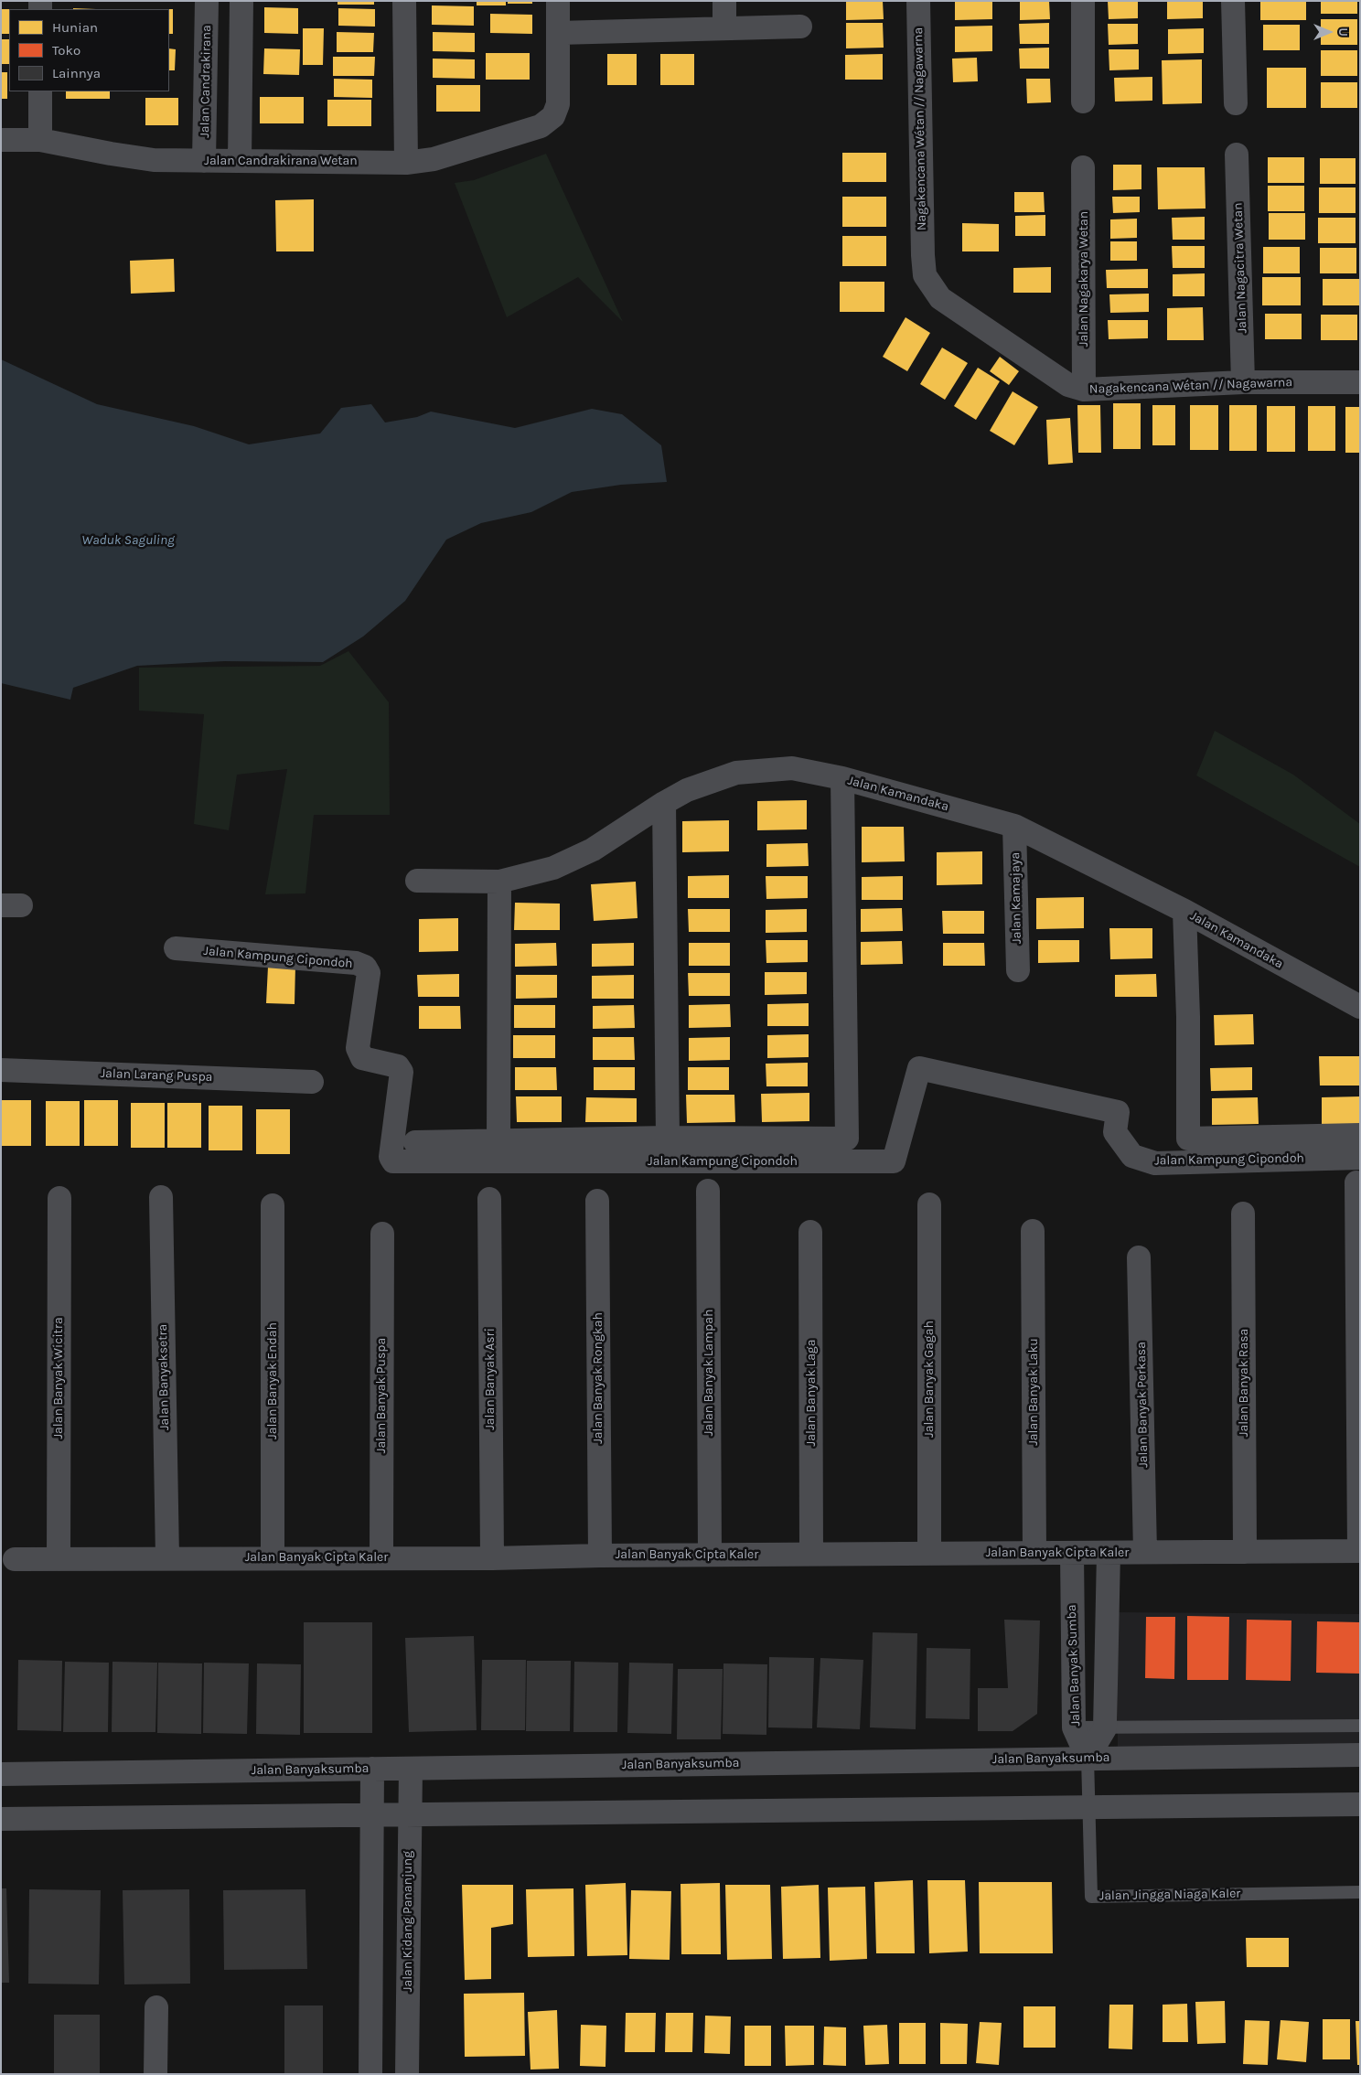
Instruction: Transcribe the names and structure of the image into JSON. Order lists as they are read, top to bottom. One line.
{"streets":{"street":["Jalan Candrakirana","Nagakencana Wétan // Nagawarna","Jalan Candrakirana Wetan","Jalan Nagacitra Wetan","Jalan Nagakarya Wetan","Jalan Kamandaka","Jalan Kamajaya","Jalan Kampung Cipondoh","Jalan Larang Puspa","Jalan Banyak Lampah","Jalan Banyaksetra","Jalan Banyak Wicitra","Jalan Banyak Rongkah","Jalan Banyak Asri","Jalan Banyak Gagah","Jalan Banyak Endah","Jalan Banyak Rasa","Jalan Banyak Laku","Jalan Banyak Laga","Jalan Banyak Puspa","Jalan Banyak Perkasa","Jalan Banyak Cipta Kaler","Jalan Banyak Sumba","Jalan Banyaksumba","Jalan Kidang Pananjung"],"lane":["Jalan Jingga Niaga Kaler"]},"crossings":[["Jalan Candrakirana","Jalan Candrakirana Wetan"],["Nagakencana Wétan // Nagawarna","Jalan Nagacitra Wetan"],["Nagakencana Wétan // Nagawarna","Jalan Nagakarya Wetan"],["Jalan Kamandaka","Jalan Kamajaya"],["Jalan Banyak Lampah","Jalan Banyak Cipta Kaler"],["Jalan Banyaksetra","Jalan Banyak Cipta Kaler"],["Jalan Banyak Wicitra","Jalan Banyak Cipta Kaler"],["Jalan Banyak Rongkah","Jalan Banyak Cipta Kaler"],["Jalan Banyak Asri","Jalan Banyak Cipta Kaler"],["Jalan Banyak Gagah","Jalan Banyak Cipta Kaler"],["Jalan Banyak Endah","Jalan Banyak Cipta Kaler"],["Jalan Banyak Rasa","Jalan Banyak Cipta Kaler"],["Jalan Banyak Laku","Jalan Banyak Cipta Kaler"],["Jalan Banyak Laga","Jalan Banyak Cipta Kaler"],["Jalan Banyak Puspa","Jalan Banyak Cipta Kaler"],["Jalan Banyak Perkasa","Jalan Banyak Cipta Kaler"],["Jalan Banyak Cipta Kaler","Jalan Banyak Sumba"],["Jalan Banyak Sumba","Jalan Banyaksumba"],["Jalan Banyak Sumba","Jalan Jingga Niaga Kaler"],["Jalan Banyaksumba","Jalan Jingga Niaga Kaler"],["Jalan Banyaksumba","Jalan Kidang Pananjung"]],"water":["Waduk Saguling"],"legend":["Hunian","Toko","Lainnya"],"north":"right"}
